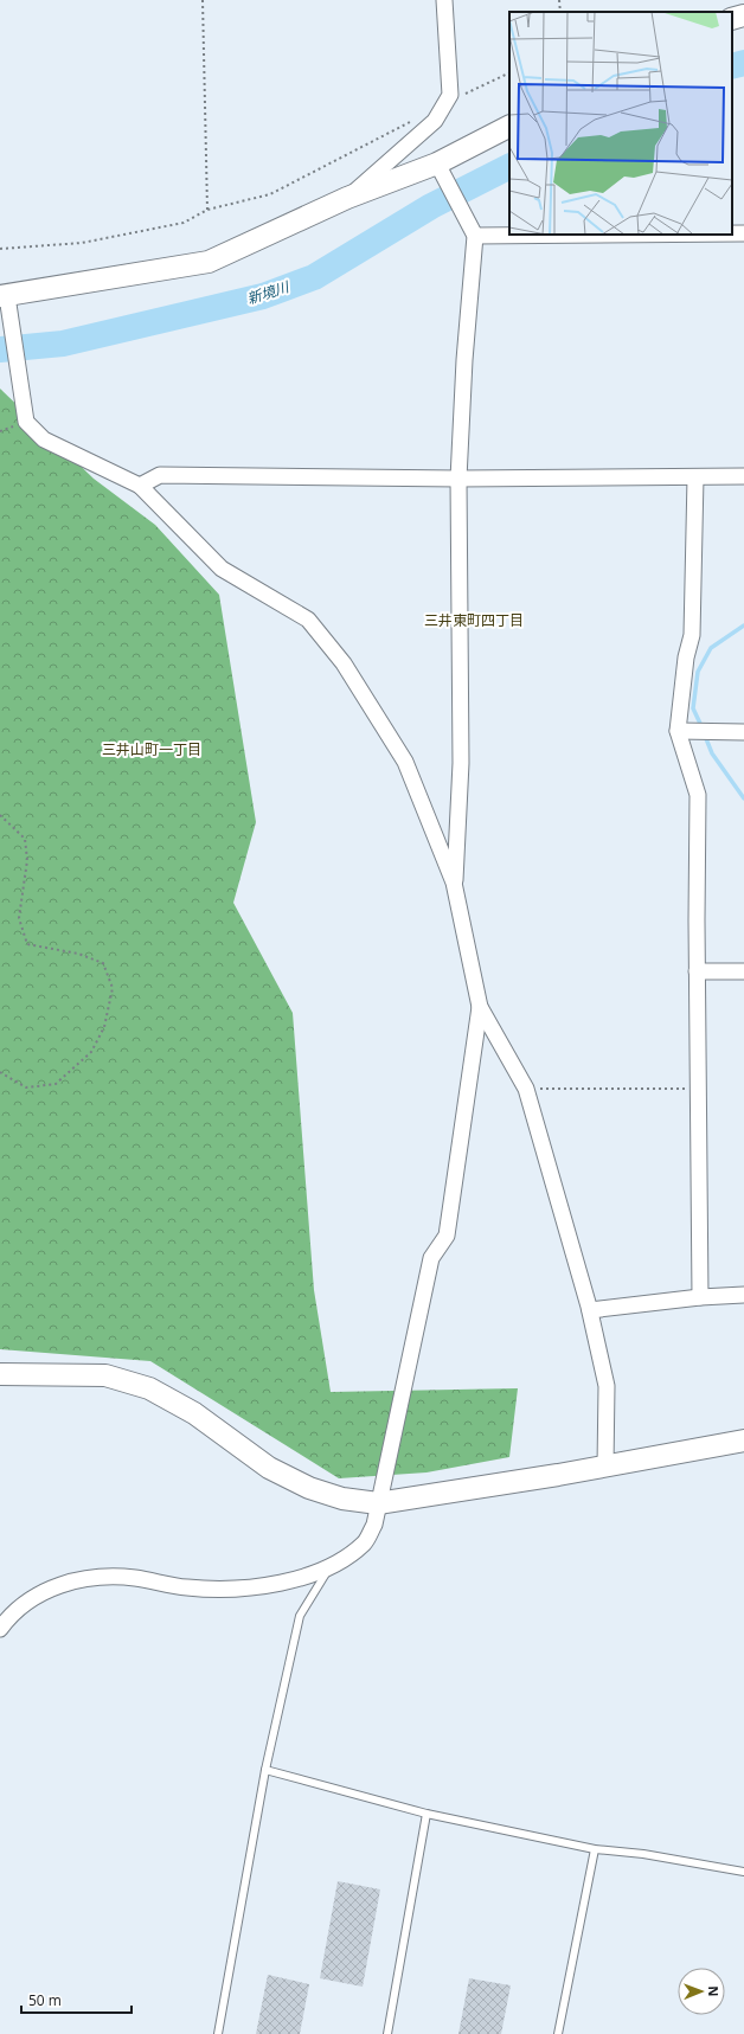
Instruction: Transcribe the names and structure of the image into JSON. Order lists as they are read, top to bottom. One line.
{"districts":["三井東町四丁目","三井山町一丁目"],"water":["新境川"],"scale_bar":"50 m","north":"right"}
